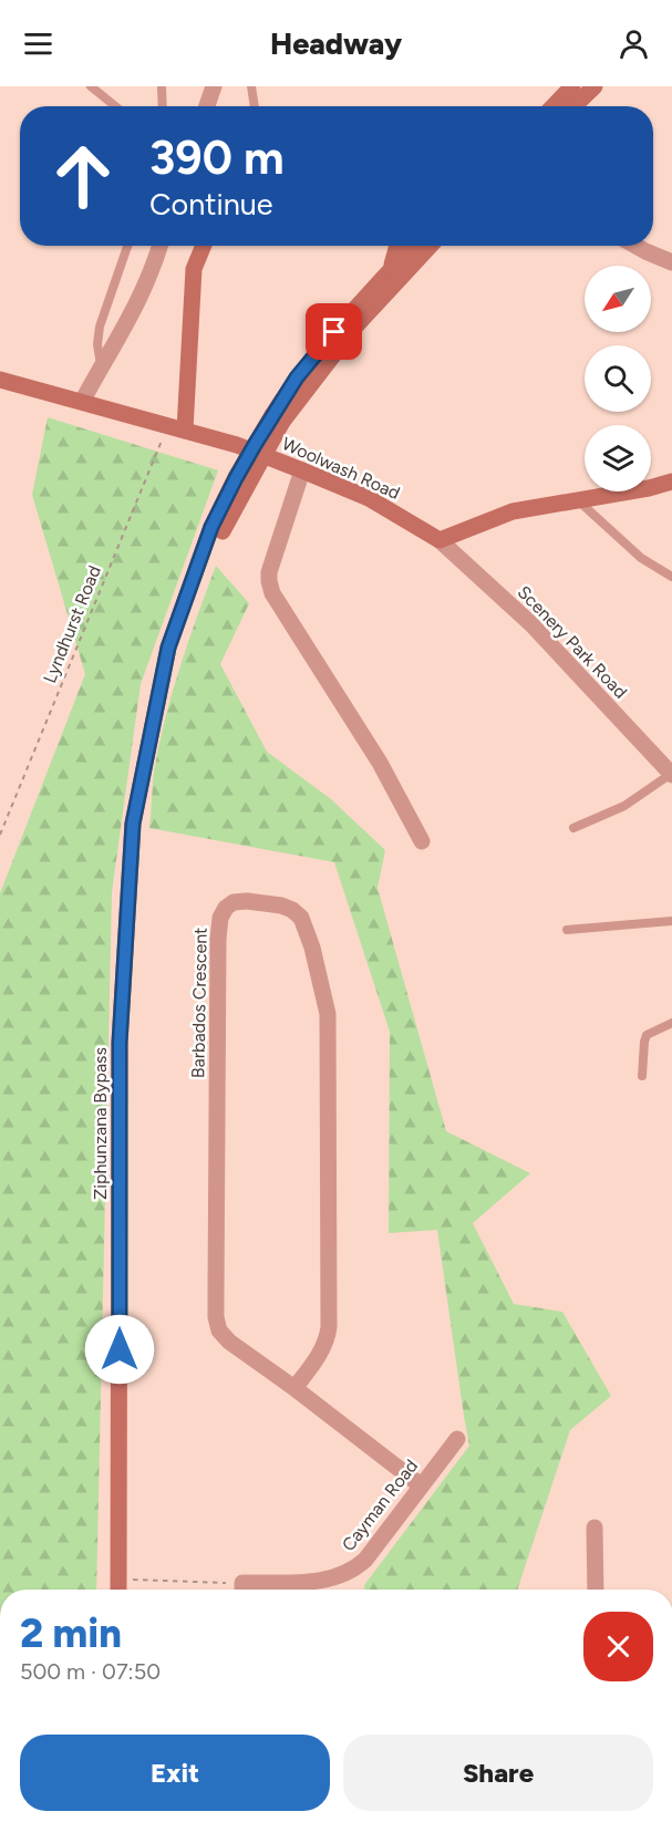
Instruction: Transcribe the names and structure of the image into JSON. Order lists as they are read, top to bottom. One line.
{"streets":{"main road":["Woolwash Road","Ziphunzana Bypass"],"street":["Scenery Park Road","Barbados Crescent","Cayman Road"],"path":["Lyndhurst Road"]},"crossings":[["Woolwash Road","Lyndhurst Road"],["Woolwash Road","Scenery Park Road"],["Barbados Crescent","Cayman Road"]],"north":"bottom left","page":{"header":"Headway","turn":["390 m","Continue"],"heading":["2 min","500 m · 07:50"],"buttons":["Exit","Share"]}}
